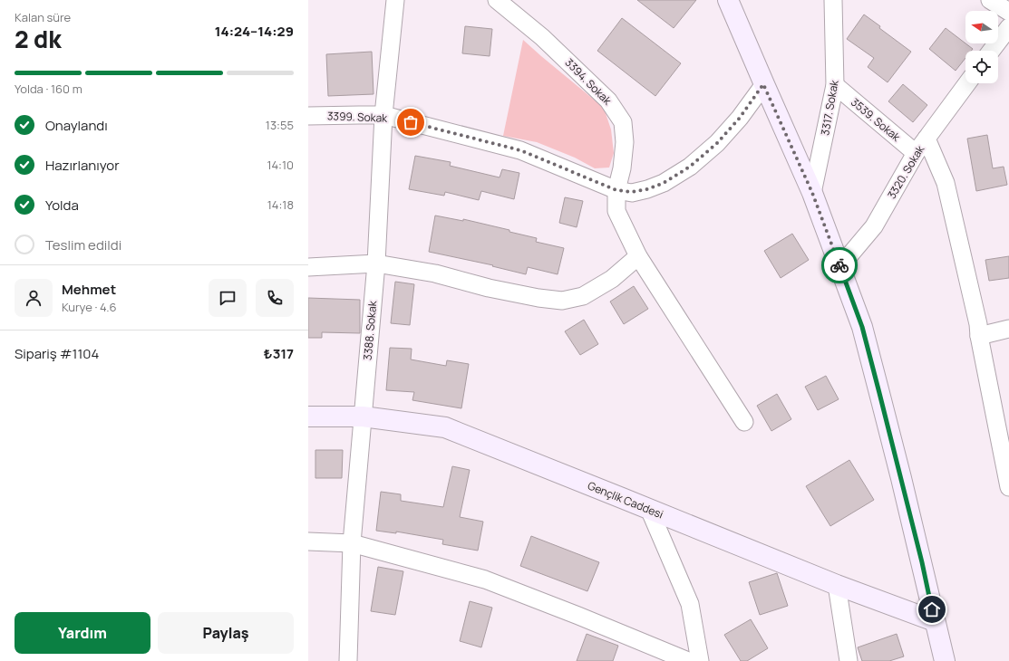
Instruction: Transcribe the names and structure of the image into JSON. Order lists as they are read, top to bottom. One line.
{"streets":{"street":["3394. Sokak","3317. Sokak","3399. Sokak","3539. Sokak","3320. Sokak","3388. Sokak","Gençlik Caddesi"]},"crossings":[["3394. Sokak","3399. Sokak"],["3317. Sokak","3539. Sokak"],["3399. Sokak","3388. Sokak"],["3539. Sokak","3320. Sokak"],["3388. Sokak","Gençlik Caddesi"]],"north":"left","page":{"heading":["2 dk","Kalan süre","14:24–14:29"],"panel":["Mehmet","Kurye · 4.6","Sipariş #1104","₺317"],"bar":"Yolda · 160 m","list":[["Onaylandı","13:55"],["Hazırlanıyor","14:10"],["Yolda","14:18"],"Teslim edildi"],"buttons":["Yardım","Paylaş"]}}
